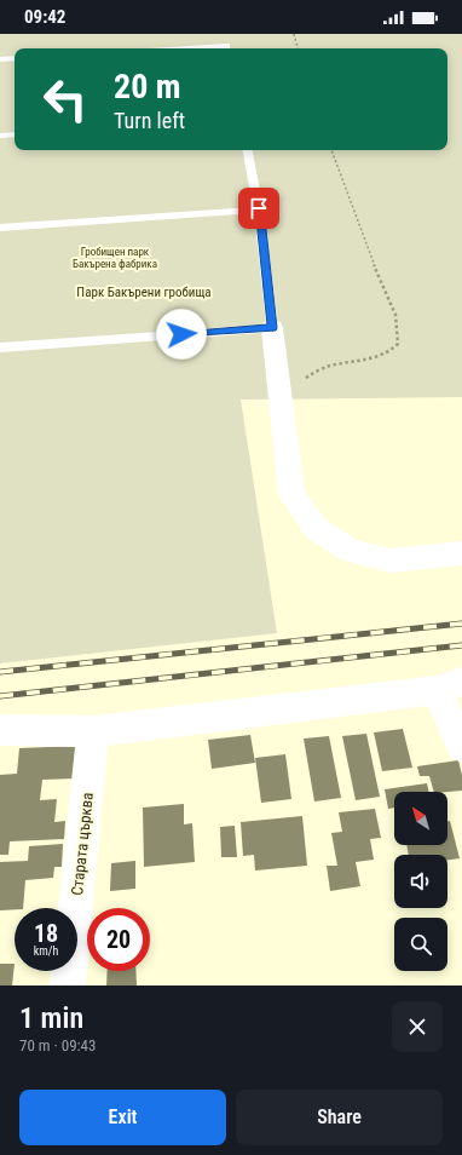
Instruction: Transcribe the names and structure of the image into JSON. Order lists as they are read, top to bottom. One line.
{"streets":{"street":["Старата църква"]},"parks":["Гробищен парк Бакърена фабрика","Парк Бакърени гробища"],"north":"top left","page":{"status":"09:42","turn":["20 m","Turn left"],"speed":"18 km/h","limit":"20","heading":["1 min","70 m · 09:43"],"buttons":["Exit","Share"]}}
